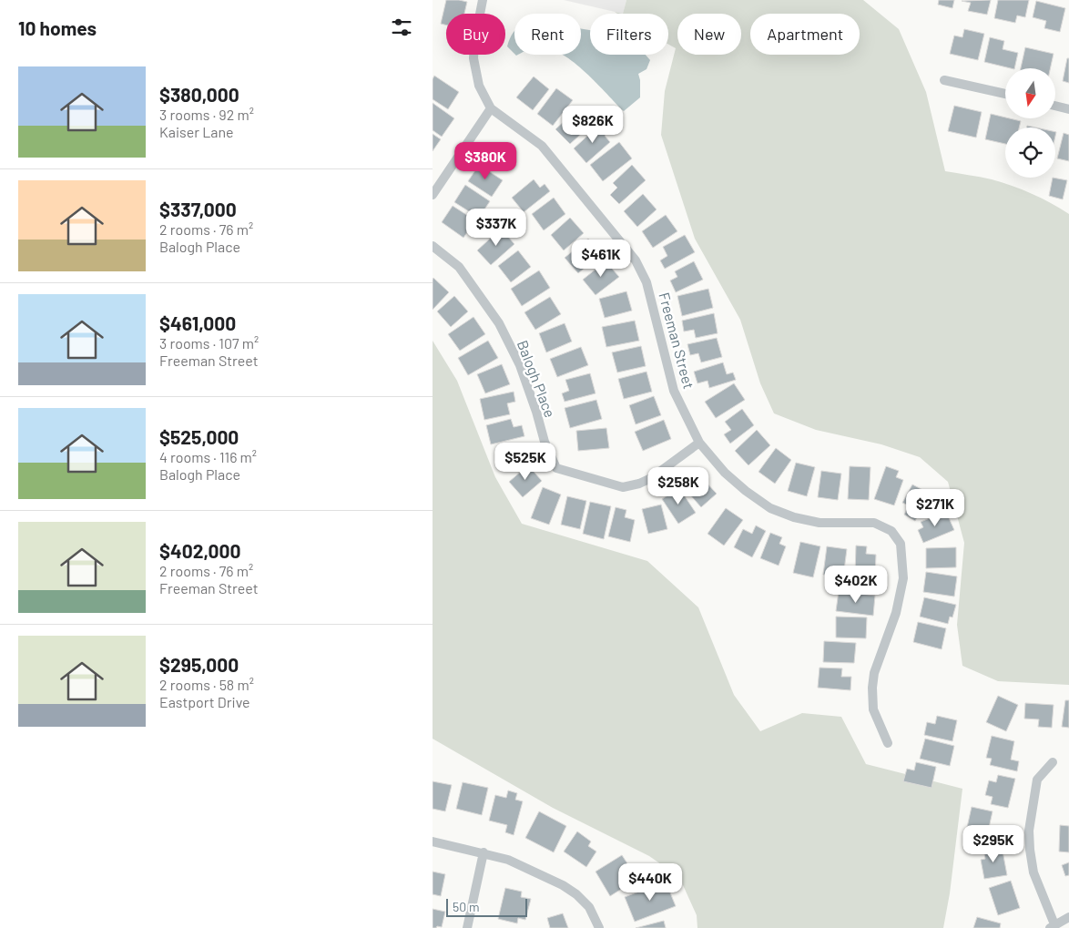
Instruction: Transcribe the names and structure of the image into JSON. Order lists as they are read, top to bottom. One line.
{"streets":{"street":["Freeman Street","Balogh Place"]},"crossings":[["Freeman Street","Balogh Place"]],"scale_bar":"50 m","north":"bottom","page":{"heading":"10 homes","chip":["Buy","Rent","Filters","New","Apartment"],"list":[{"name":"$380,000","note":"3 rooms · 92 m² · Kaiser Lane"},{"name":"$337,000","note":"2 rooms · 76 m² · Balogh Place"},{"name":"$461,000","note":"3 rooms · 107 m² · Freeman Street"},{"name":"$525,000","note":"4 rooms · 116 m² · Balogh Place"},{"name":"$402,000","note":"2 rooms · 76 m² · Freeman Street"},{"name":"$295,000","note":"2 rooms · 58 m² · Eastport Drive"}],"price":["$826K","$380K","$337K","$461K","$525K","$258K","$271K","$402K","$295K","$440K"],"scale":"50 m"}}
